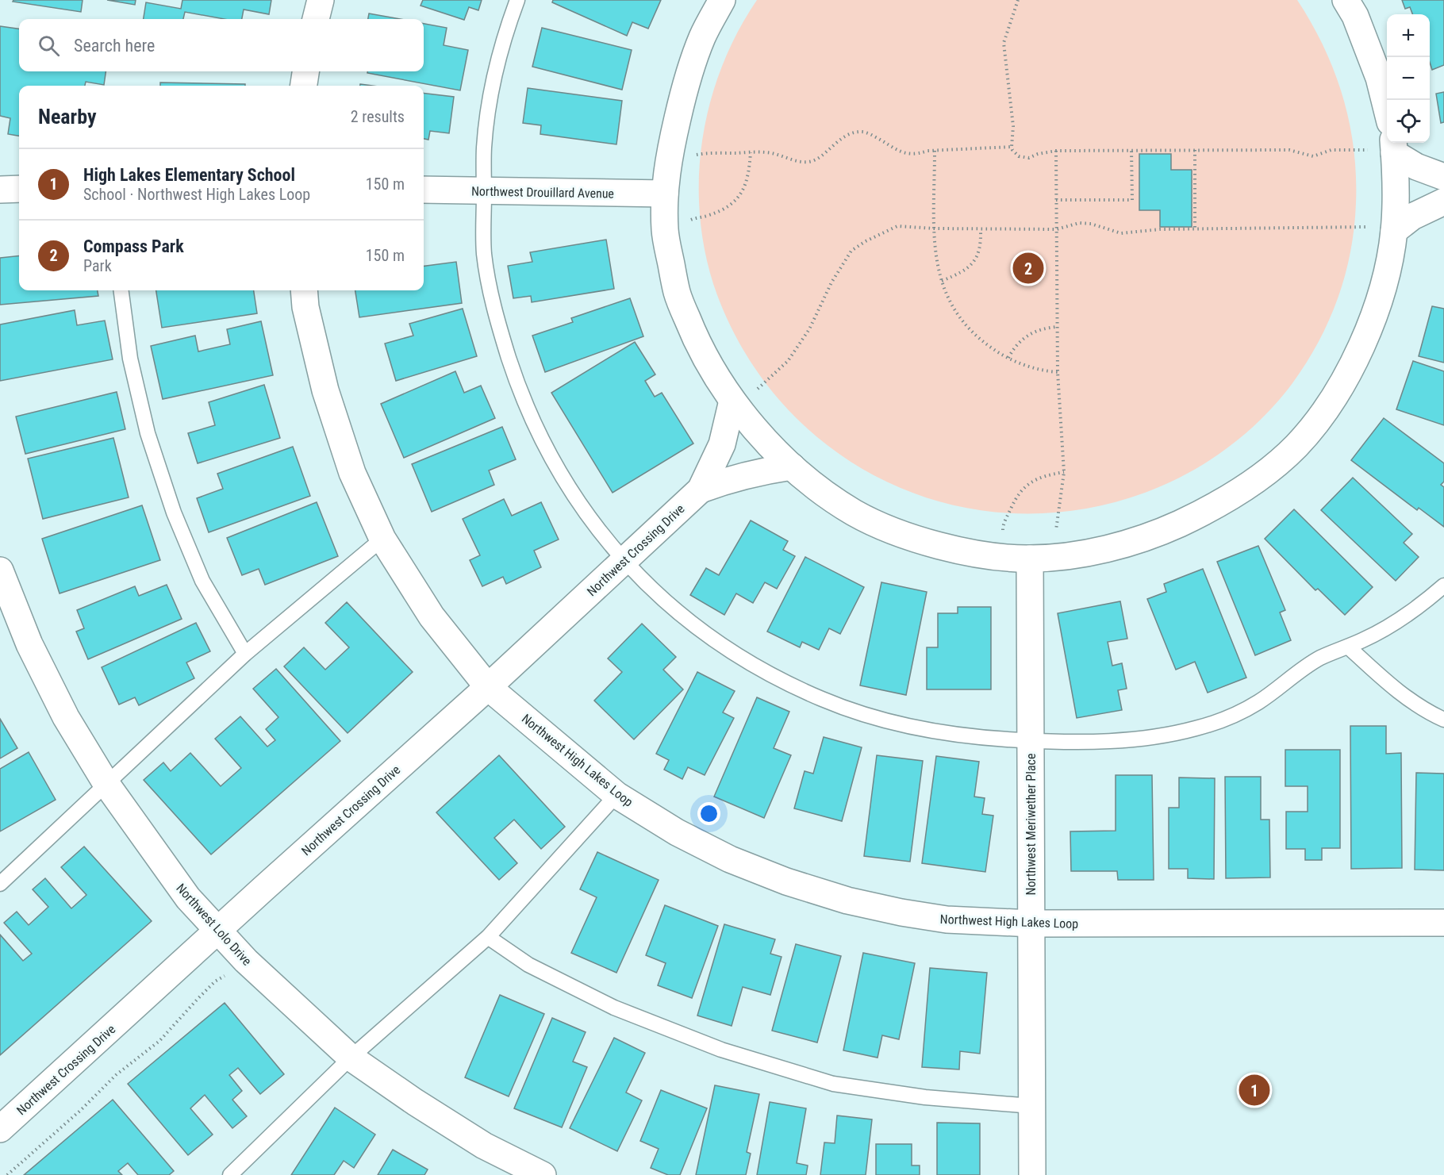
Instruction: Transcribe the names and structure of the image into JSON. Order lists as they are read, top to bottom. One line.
{"streets":{"street":["Northwest Drouillard Avenue","Northwest Crossing Drive","Northwest High Lakes Loop","Northwest Meriwether Place","Northwest Lolo Drive"]},"crossings":[["Northwest Crossing Drive","Northwest High Lakes Loop"],["Northwest Crossing Drive","Northwest Lolo Drive"],["Northwest High Lakes Loop","Northwest Meriwether Place"]],"page":{"map_buttons":["+","−"],"search":"Search here","heading":["Nearby","2 results"],"list":[{"mark":"1","name":"High Lakes Elementary School","note":"School · Northwest High Lakes Loop","value":"150 m"},{"mark":"2","name":"Compass Park","note":"Park","value":"150 m"}],"pins":["2","1"]}}
